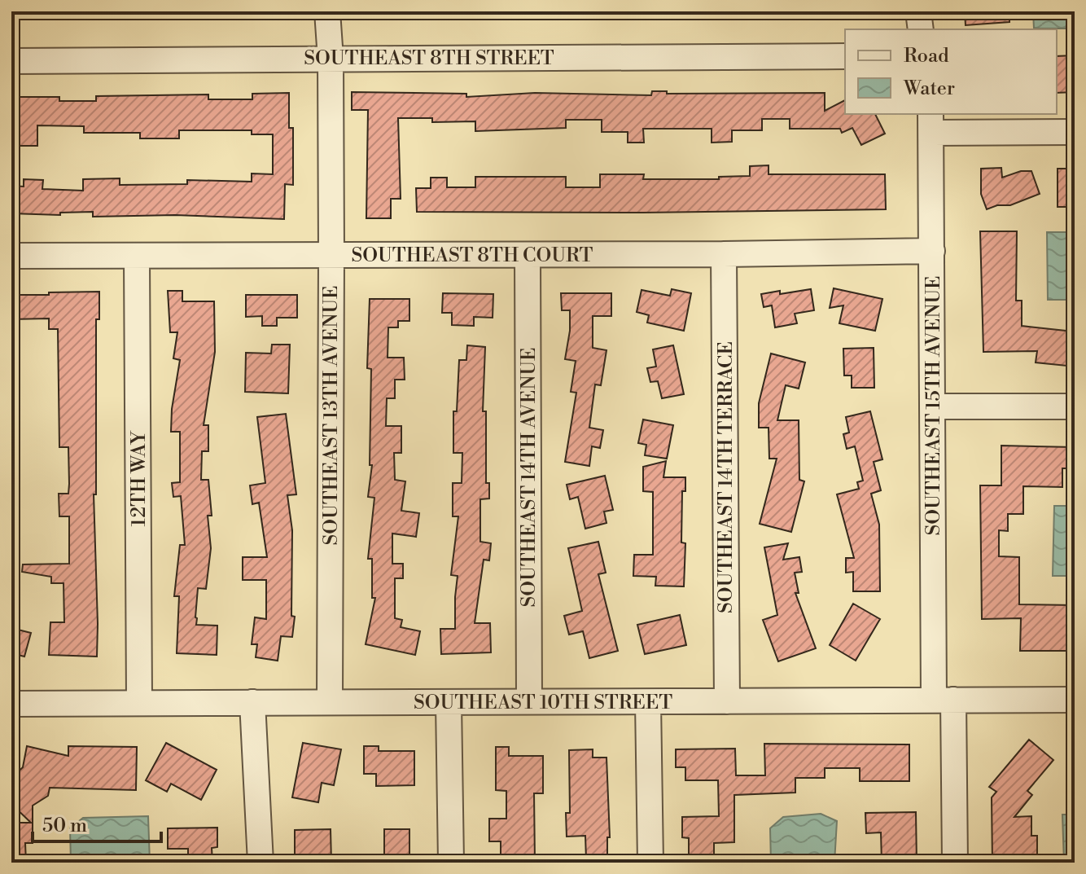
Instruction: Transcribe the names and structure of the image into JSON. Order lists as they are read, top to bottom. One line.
{"streets":{"street":["SOUTHEAST 8TH STREET","SOUTHEAST 8TH COURT","SOUTHEAST 15TH AVENUE","SOUTHEAST 13TH AVENUE","SOUTHEAST 14TH AVENUE","SOUTHEAST 14TH TERRACE","12TH WAY","SOUTHEAST 10TH STREET"]},"crossings":[["SOUTHEAST 8TH STREET","SOUTHEAST 13TH AVENUE"],["SOUTHEAST 8TH COURT","SOUTHEAST 15TH AVENUE"],["SOUTHEAST 8TH COURT","SOUTHEAST 13TH AVENUE"],["SOUTHEAST 8TH COURT","SOUTHEAST 14TH AVENUE"],["SOUTHEAST 8TH COURT","SOUTHEAST 14TH TERRACE"],["SOUTHEAST 8TH COURT","12TH WAY"],["SOUTHEAST 15TH AVENUE","SOUTHEAST 10TH STREET"],["SOUTHEAST 13TH AVENUE","SOUTHEAST 10TH STREET"],["SOUTHEAST 14TH AVENUE","SOUTHEAST 10TH STREET"],["SOUTHEAST 14TH TERRACE","SOUTHEAST 10TH STREET"],["12TH WAY","SOUTHEAST 10TH STREET"]],"legend":["Road","Water"],"scale_bar":"50 m"}
